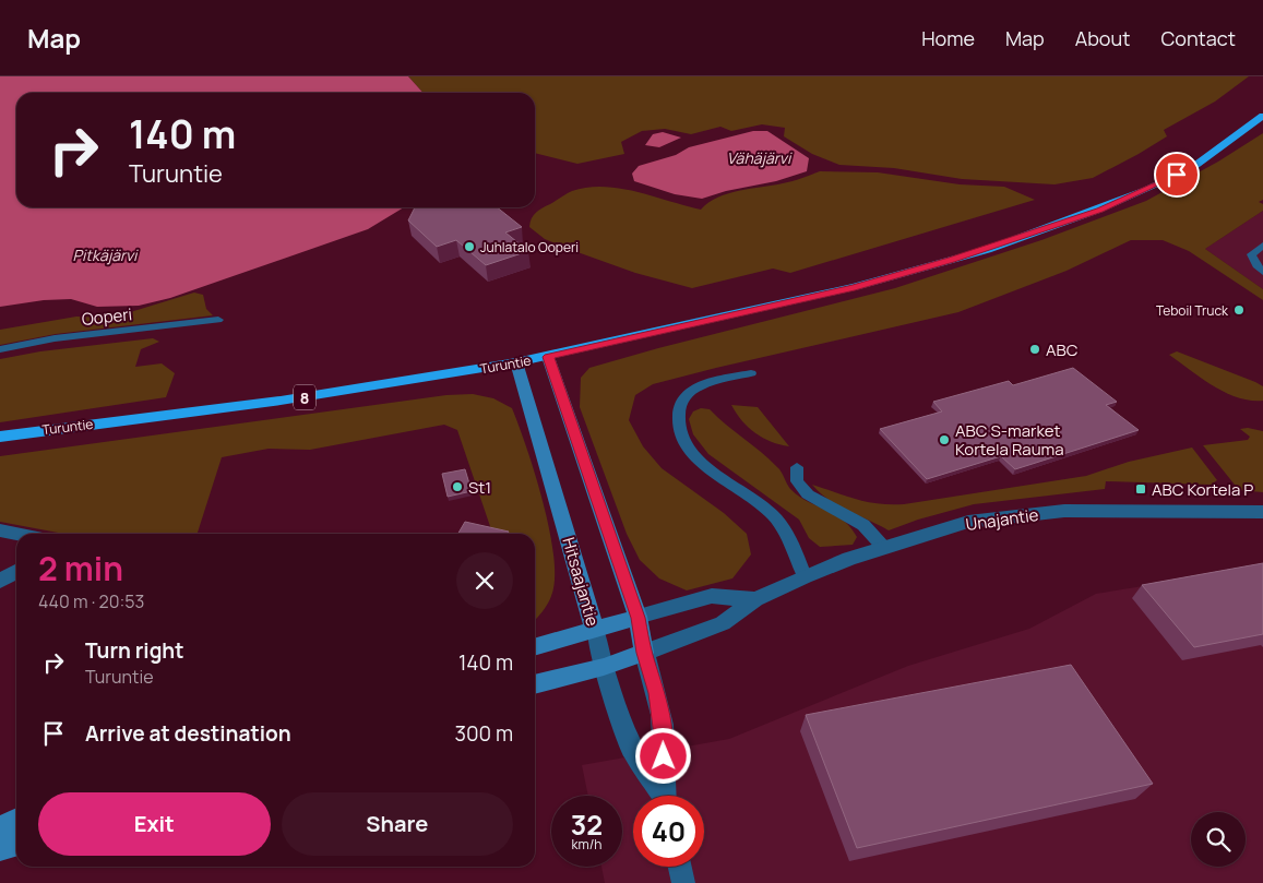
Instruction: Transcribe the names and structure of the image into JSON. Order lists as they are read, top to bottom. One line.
{"streets":{"highway":["Turuntie","8"],"main road":["Hitsaajantie"],"street":["Unajantie"],"lane":["Ooperi"]},"crossings":[["Turuntie","Hitsaajantie"],["Unajantie","Hitsaajantie"]],"water":["Vähäjärvi","Pitkäjärvi"],"places":{"other":["Juhlatalo Ooperi","Teboil Truck","ABC","ABC S-market Kortela Rauma","St1"],"transit":["ABC Kortela P"]},"page":{"header":"Map","nav":["Home","Map","About","Contact"],"turn":["140 m","Turuntie"],"heading":["2 min","440 m · 20:53"],"list":[{"name":"Turn right","note":"Turuntie","value":"140 m"},{"name":"Arrive at destination","value":"300 m"}],"buttons":["Exit","Share"],"speed":"32 km/h","limit":"40"}}
